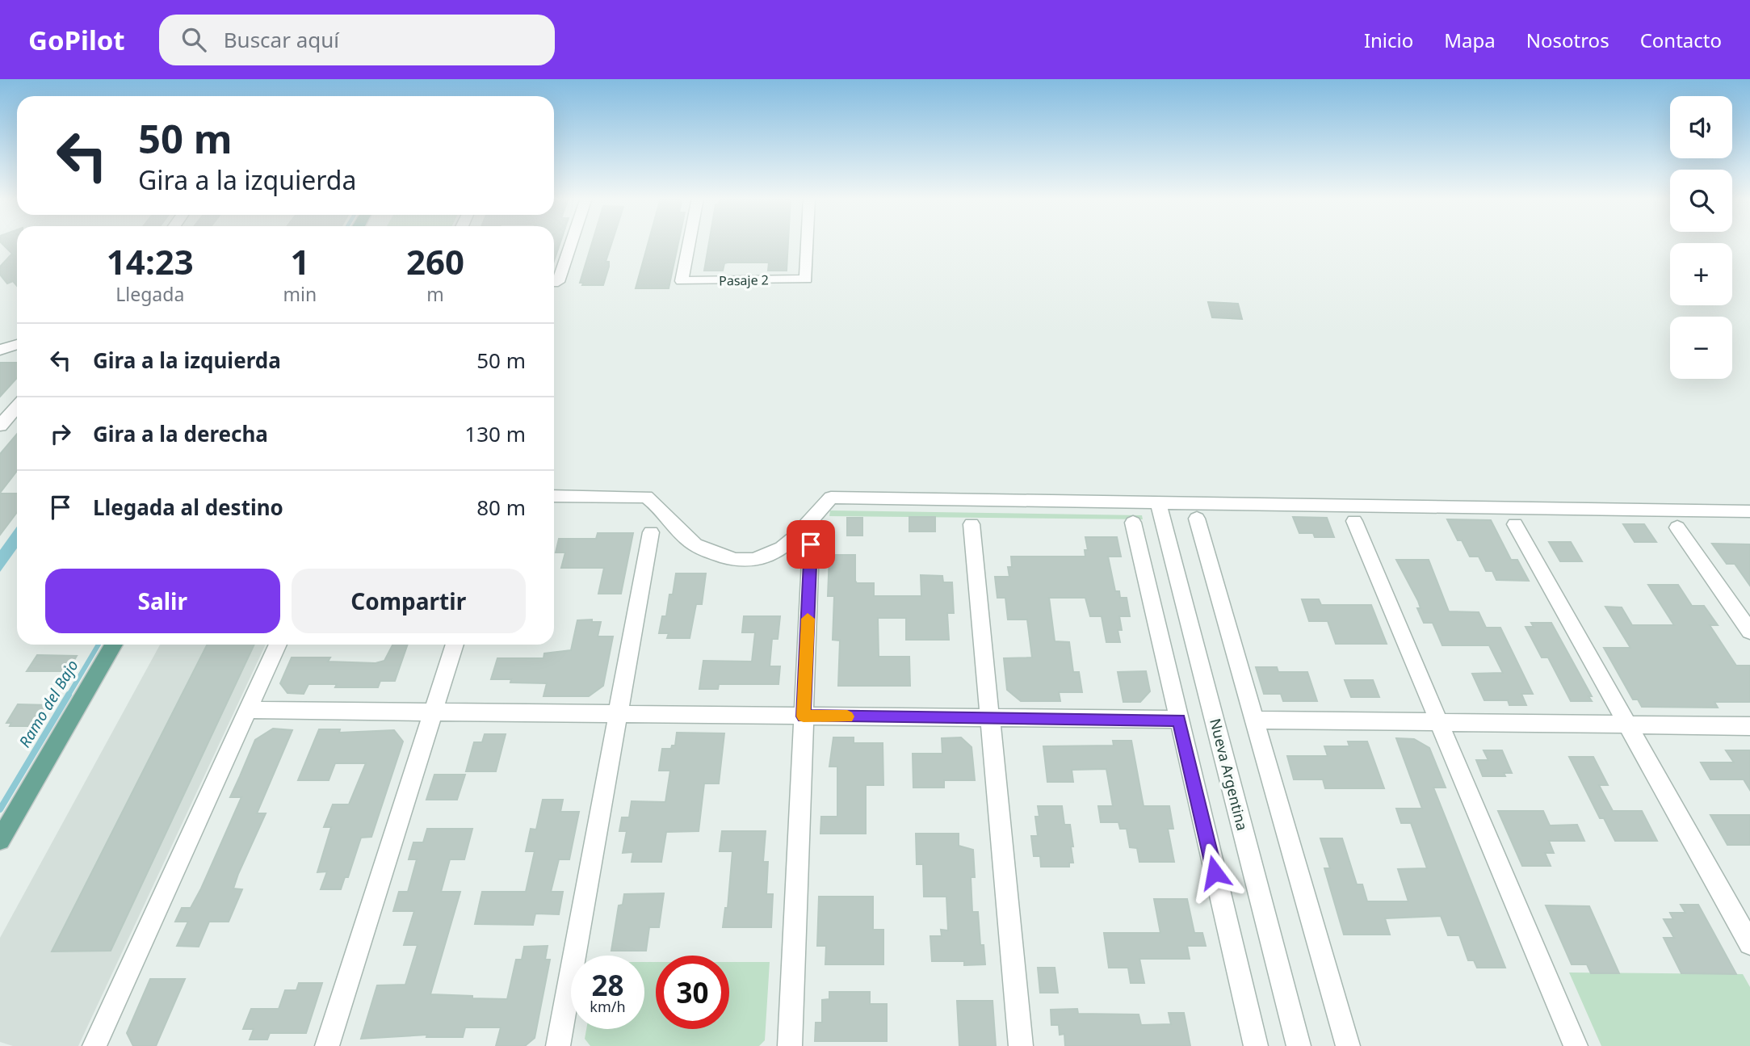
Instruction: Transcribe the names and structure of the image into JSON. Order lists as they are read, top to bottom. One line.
{"streets":{"street":["Pasaje 2","Nueva Argentina"]},"water":["Ramo del Bajo"],"page":{"header":"GoPilot","search":"Buscar aquí","nav":["Inicio","Mapa","Nosotros","Contacto"],"map_buttons":["+","−"],"turn":["50 m","Gira a la izquierda"],"eta":["14:23","Llegada","1","min","260","m"],"list":[{"name":"Gira a la izquierda","value":"50 m"},{"name":"Gira a la derecha","value":"130 m"},{"name":"Llegada al destino","value":"80 m"}],"buttons":["Salir","Compartir"],"speed":"28 km/h","limit":"30"}}
